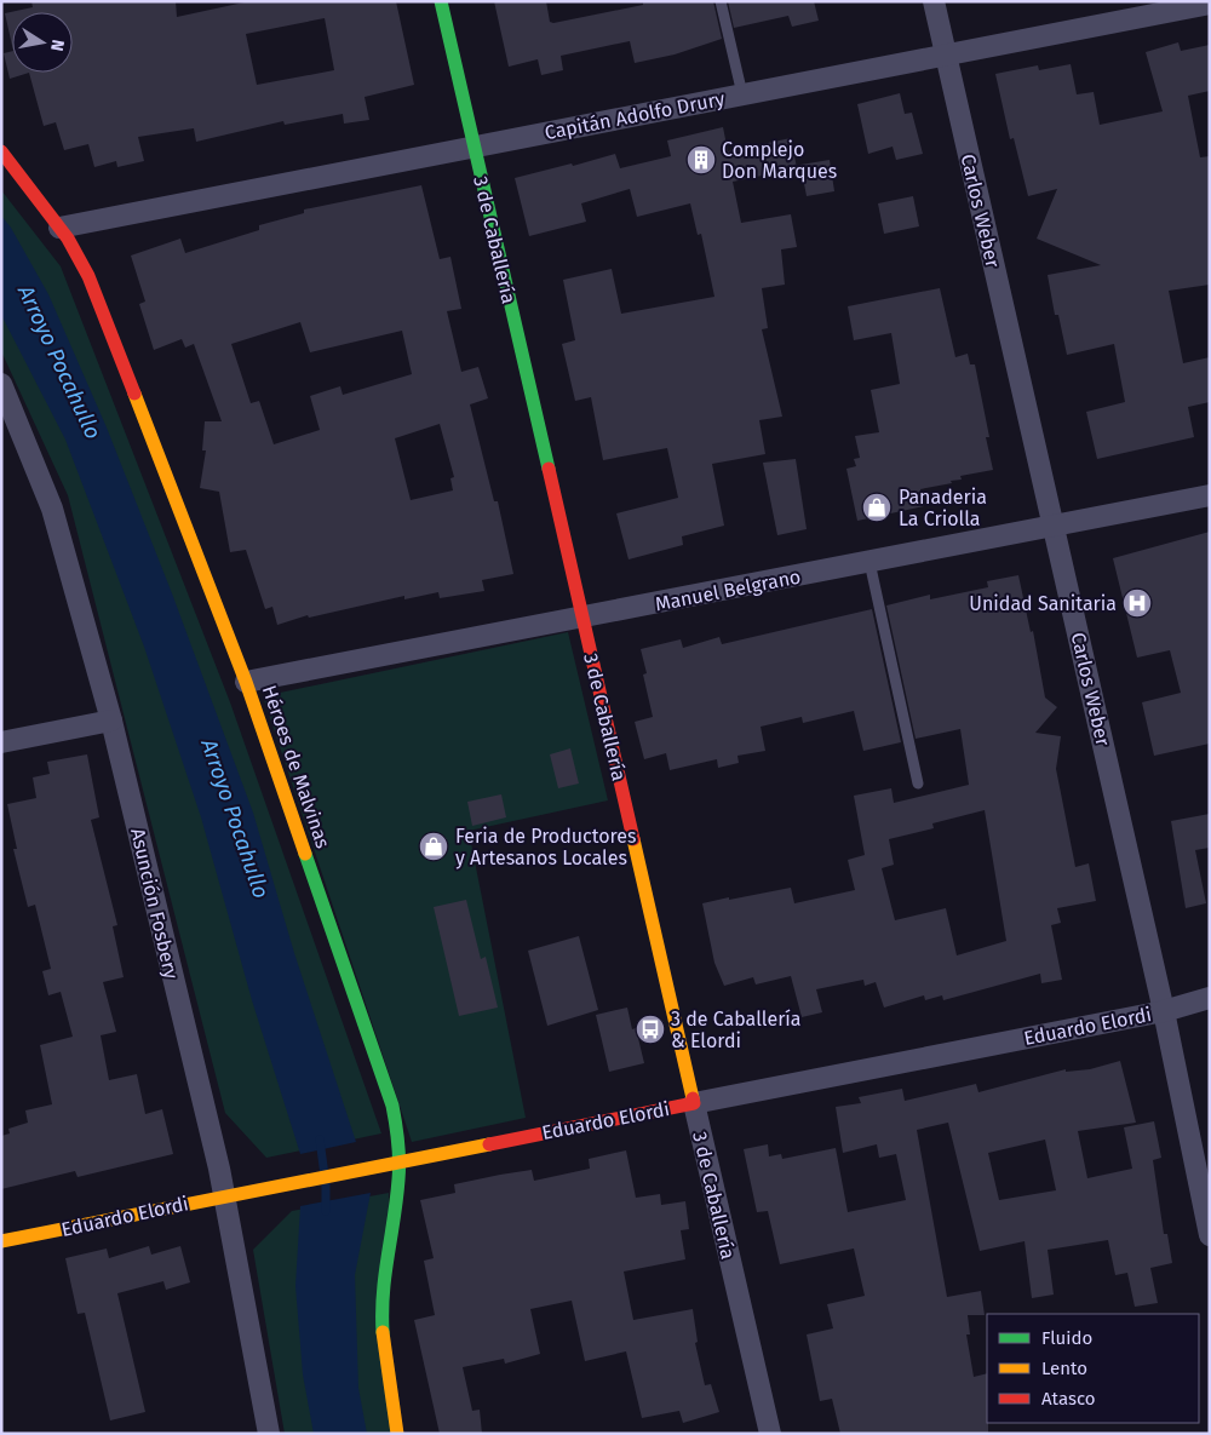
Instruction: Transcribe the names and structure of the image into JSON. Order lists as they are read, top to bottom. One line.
{"streets":{"main road":["3 de Caballería","Héroes de Malvinas","Eduardo Elordi"],"street":["Capitán Adolfo Drury","Carlos Weber","Manuel Belgrano","Asunción Fosbery"]},"crossings":[["Capitán Adolfo Drury","Carlos Weber"],["Capitán Adolfo Drury","3 de Caballería"],["Capitán Adolfo Drury","Héroes de Malvinas"],["Carlos Weber","Manuel Belgrano"],["Carlos Weber","Eduardo Elordi"],["3 de Caballería","Manuel Belgrano"],["3 de Caballería","Eduardo Elordi"],["Manuel Belgrano","Héroes de Malvinas"],["Héroes de Malvinas","Eduardo Elordi"],["Asunción Fosbery","Eduardo Elordi"]],"water":["Arroyo Pocahullo"],"places":{"building":["Complejo Don Marques"],"shop":["Panaderia La Criolla","Feria de Productores y Artesanos Locales"],"hospital":["Unidad Sanitaria"],"bus stop":["3 de Caballería & Elordi"]},"legend":["Fluido","Lento","Atasco"],"north":"right"}
